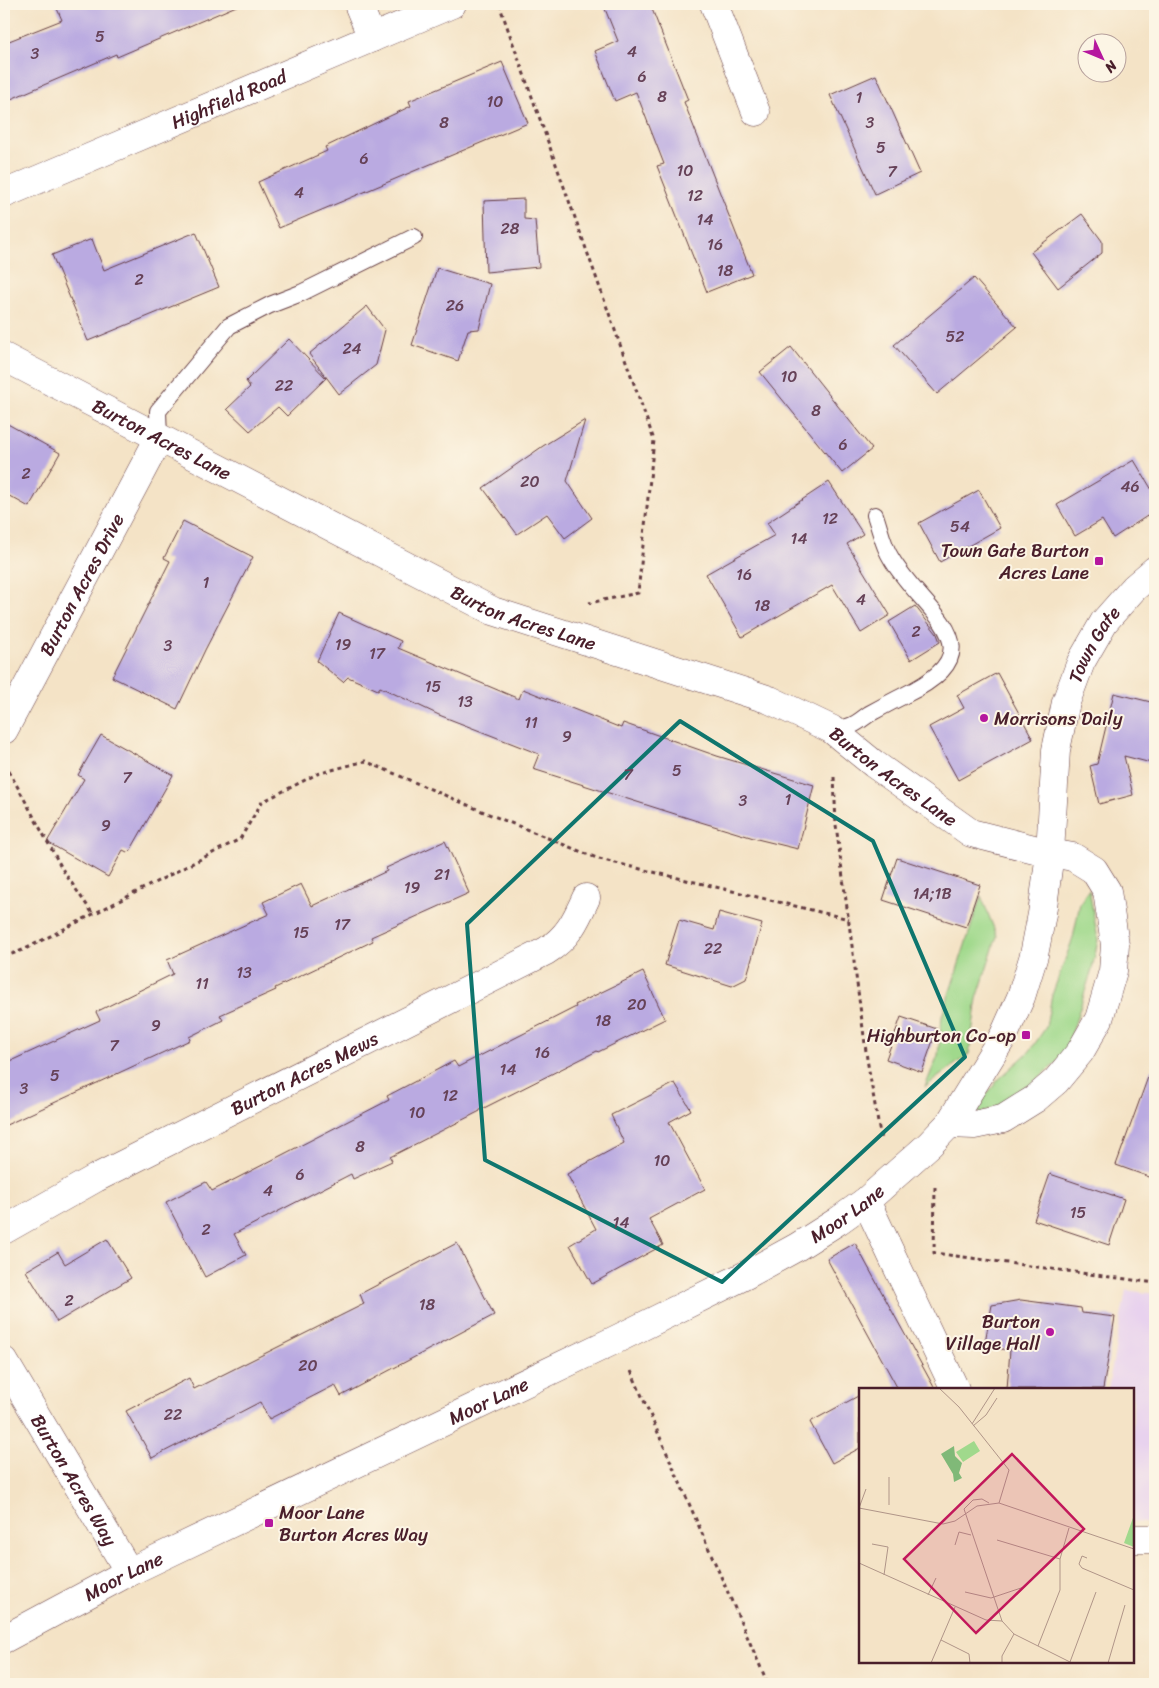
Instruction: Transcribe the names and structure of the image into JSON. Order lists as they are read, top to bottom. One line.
{"streets":{"street":["Highfield Road","Burton Acres Lane","Burton Acres Drive","Town Gate","Burton Acres Mews","Moor Lane","Burton Acres Way"]},"crossings":[["Burton Acres Lane","Burton Acres Drive"],["Burton Acres Lane","Town Gate"],["Burton Acres Lane","Moor Lane"],["Town Gate","Moor Lane"],["Moor Lane","Burton Acres Way"]],"places":{"transit":["Town Gate Burton Acres Lane","Highburton Co-op","Moor Lane Burton Acres Way"],"other":["Morrisons Daily","Burton Village Hall"]},"house_numbers":["5","4","3","6","8","1","10","8","3","5","6","10","7","4","12","14","28","16","18","2","26","52","24","10","22","8","6","2","20","46","12","54","14","16","1","4","18","2","19","3","17","15","13","11","9","5","7","7","1","3","9","21","19","1A;1B","17","15","22","13","11","20","18","9","7","16","14","5","3","12","10","8","10","6","4","15","14","2","2","18","20","22"],"north":"bottom right"}
